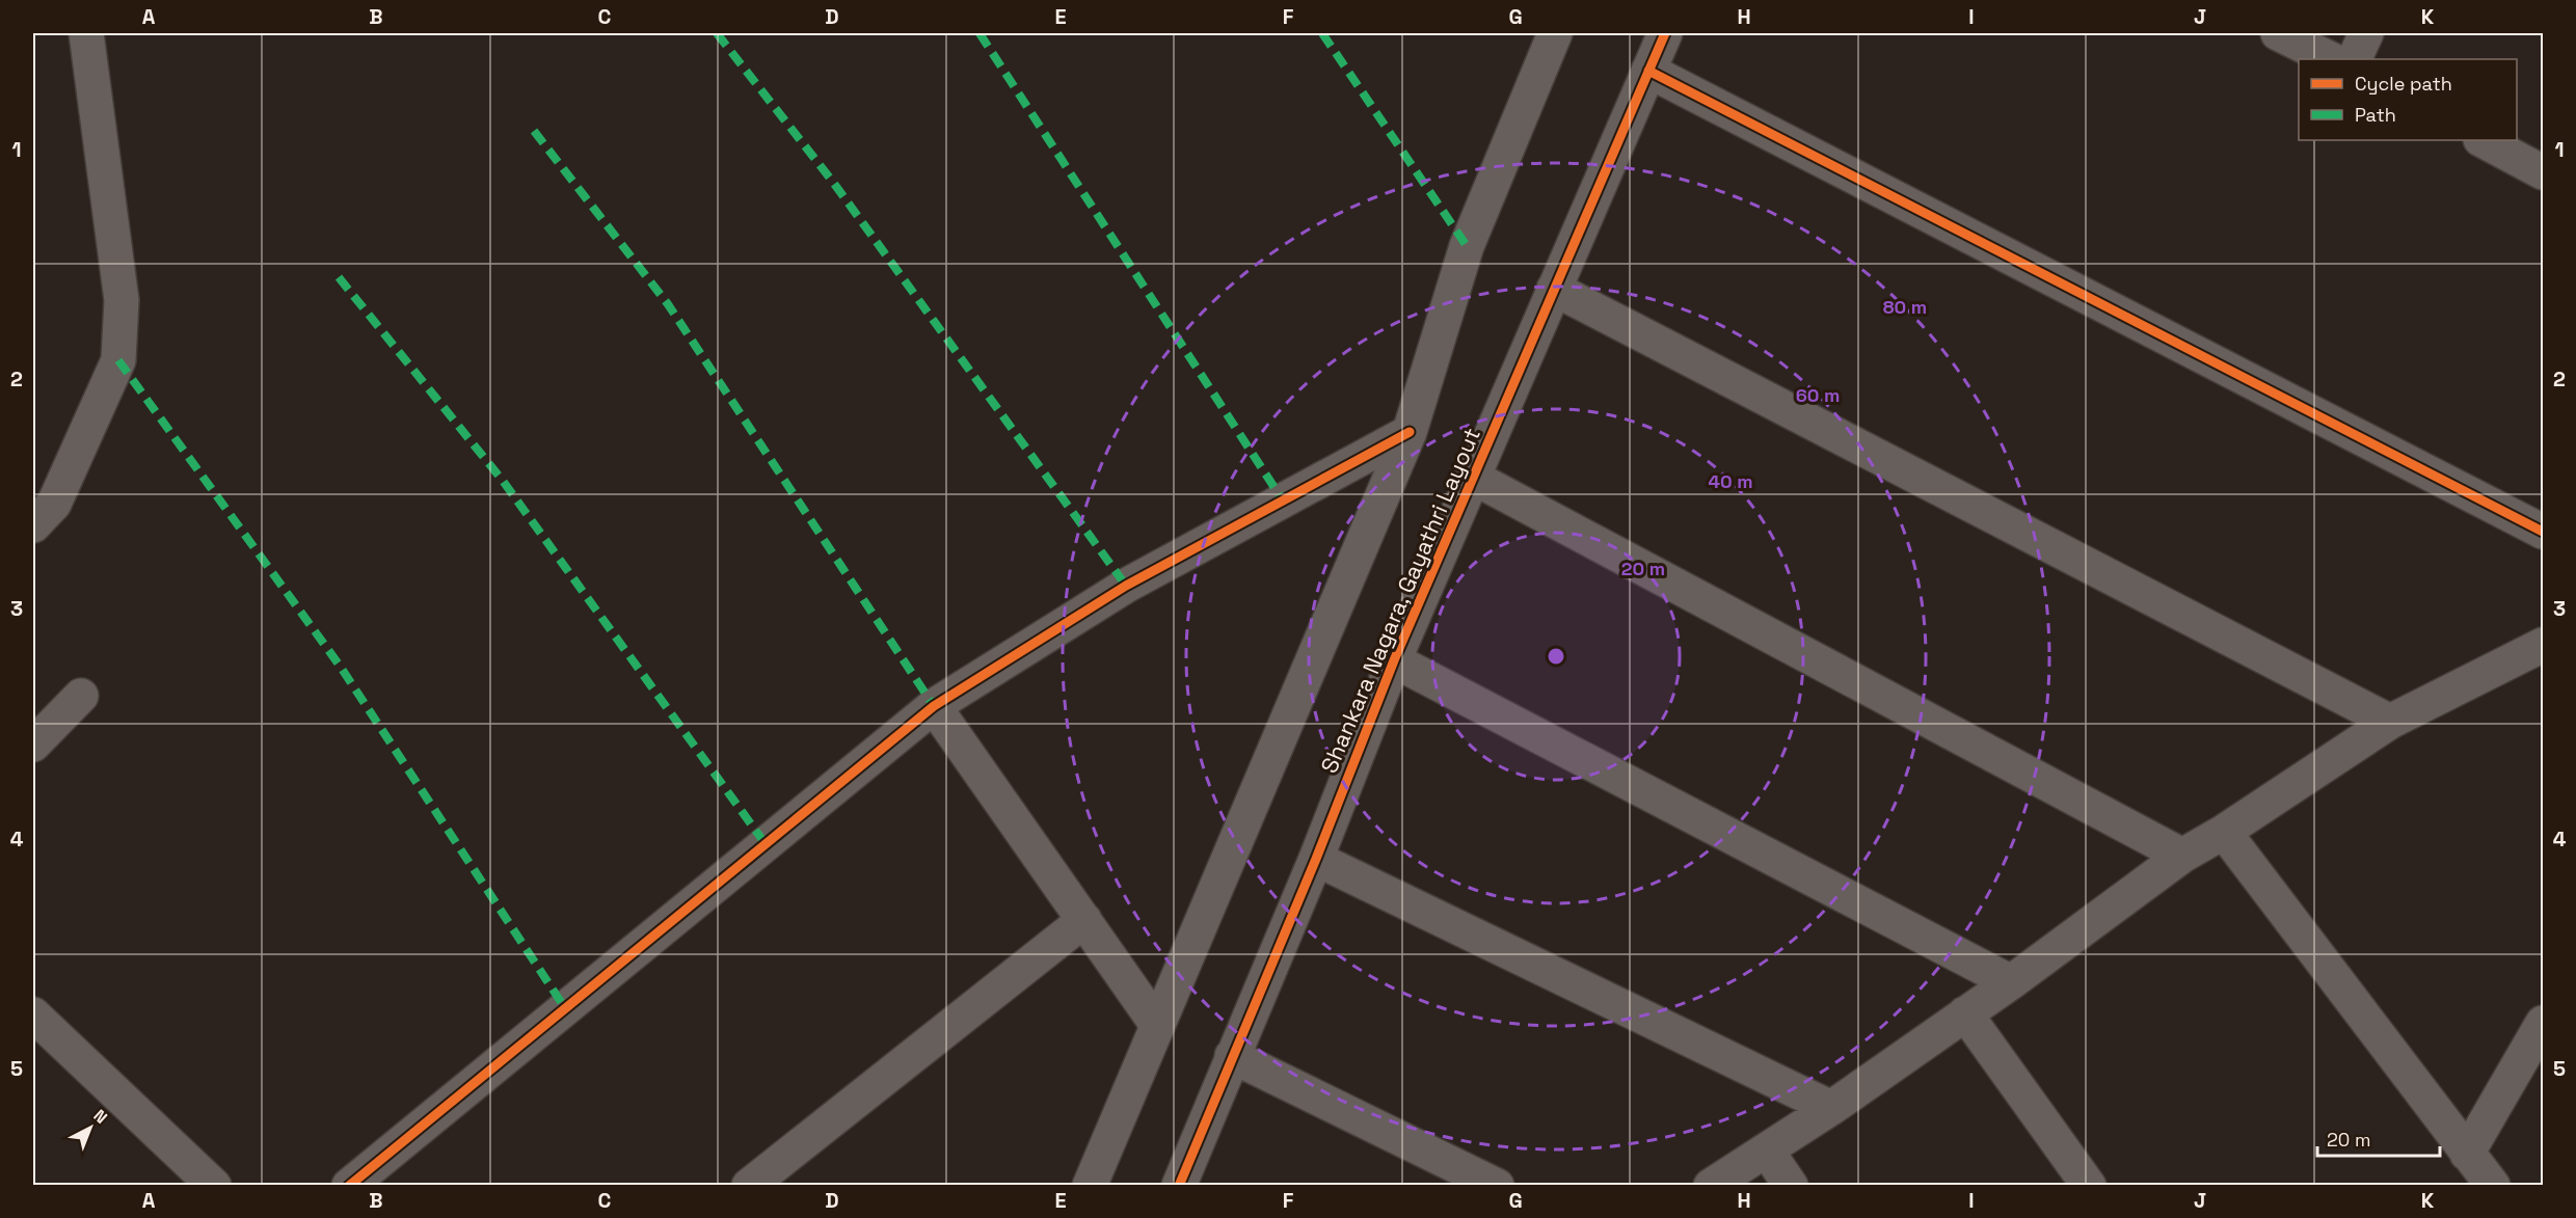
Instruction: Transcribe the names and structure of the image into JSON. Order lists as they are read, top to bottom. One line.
{"streets":{"street":["Shankara Nagara, Gayathri Layout"]},"legend":["Cycle path","Path"],"scale_bar":"20 m","north":"top right","grid":{"columns":["A","B","C","D","E","F","G","H","I","J","K"],"rows":["1","2","3","4","5"]},"rings":["80 m","60 m","40 m","20 m"]}
